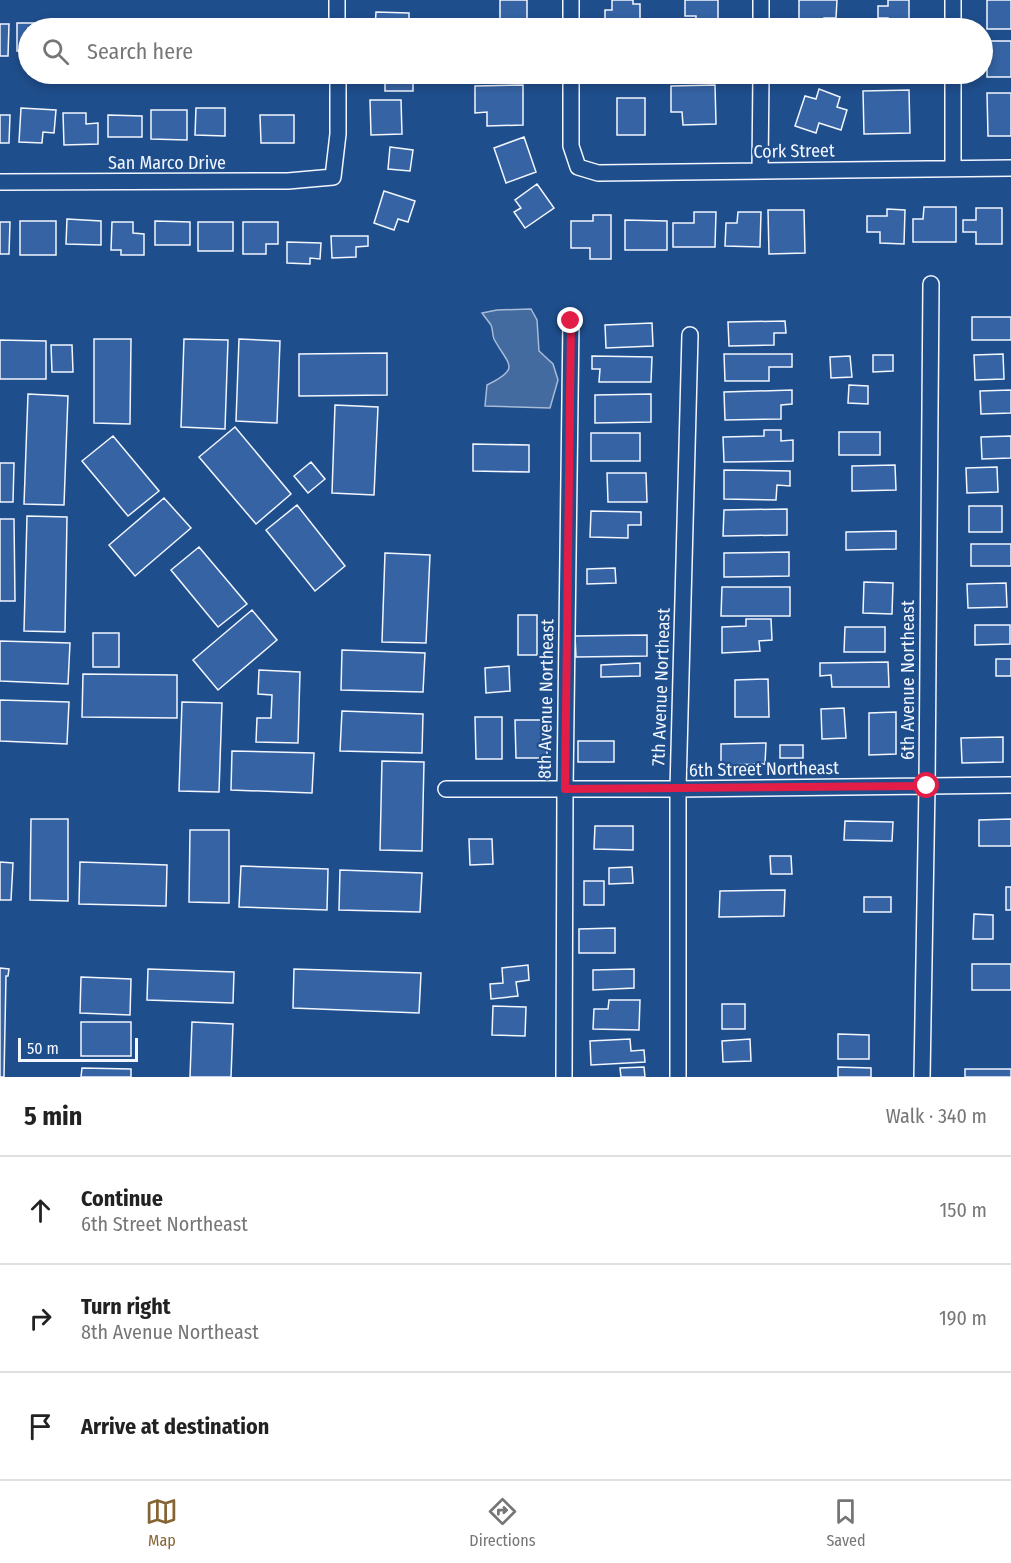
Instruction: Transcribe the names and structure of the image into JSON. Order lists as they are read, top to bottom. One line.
{"streets":{"street":["Cork Street","San Marco Drive","6th Avenue Northeast","7th Avenue Northeast","8th Avenue Northeast","6th Street Northeast"]},"crossings":[["6th Avenue Northeast","6th Street Northeast"],["7th Avenue Northeast","6th Street Northeast"],["8th Avenue Northeast","6th Street Northeast"]],"scale_bar":"50 m","page":{"search":"Search here","scale":"50 m","heading":["5 min","Walk · 340 m"],"list":[["Continue","6th Street Northeast","150 m"],["Turn right","8th Avenue Northeast","190 m"],"Arrive at destination"],"nav":["Map","Directions","Saved"]}}
